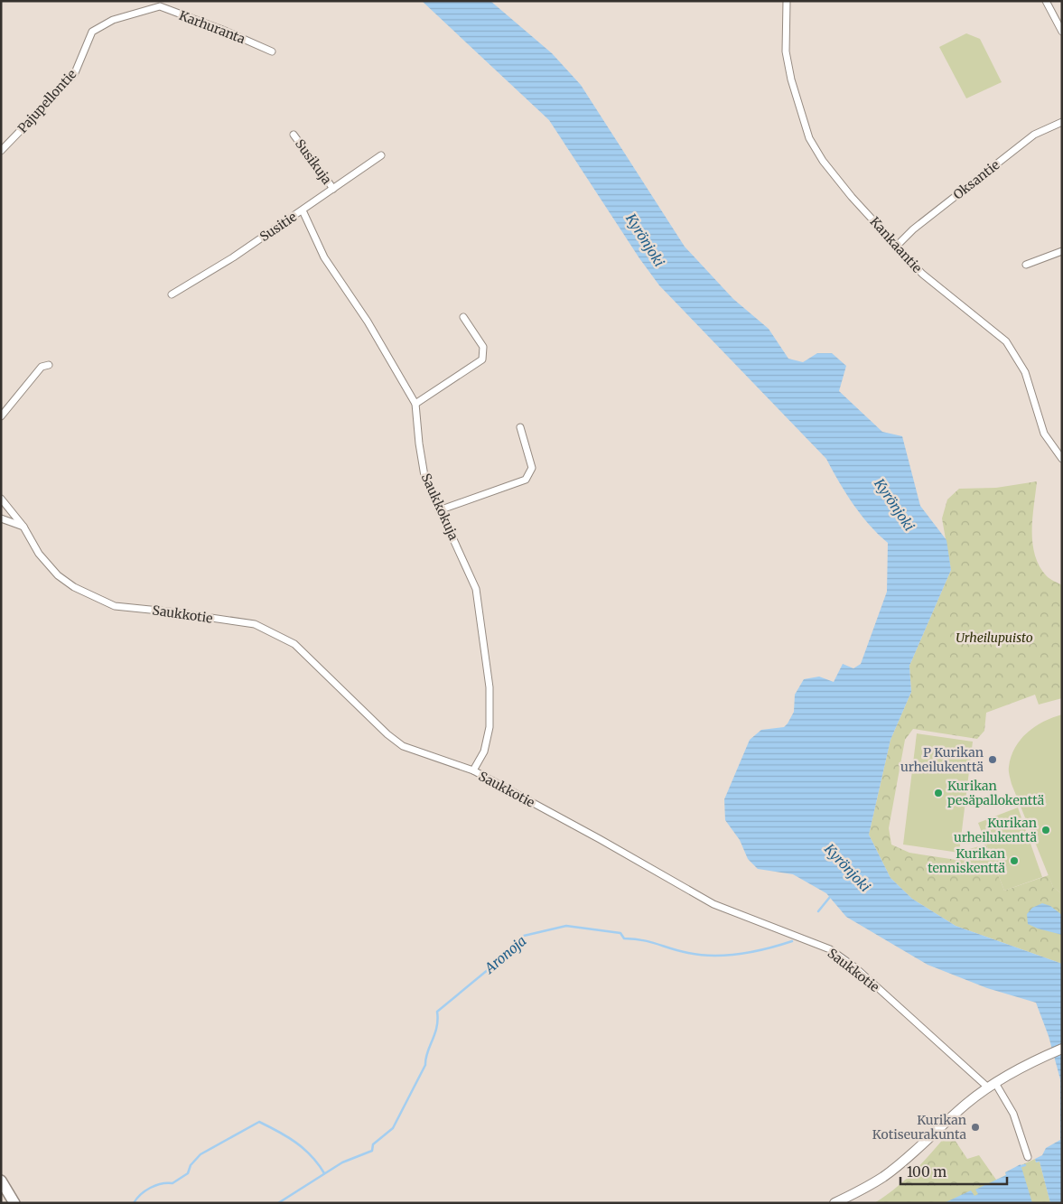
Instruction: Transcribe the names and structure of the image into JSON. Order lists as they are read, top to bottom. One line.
{"streets":{"street":["Karhuranta","Pajupellontie","Susikuja","Oksantie","Susitie","Kankaantie","Saukkokuja","Saukkotie"]},"crossings":[["Karhuranta","Pajupellontie"],["Susikuja","Susitie"],["Oksantie","Kankaantie"],["Susitie","Saukkokuja"],["Saukkokuja","Saukkotie"]],"water":["Kyrönjoki","Aronoja"],"parks":["Urheilupuisto"],"places":["P Kurikan urheilukenttä","Kurikan pesäpallokenttä","Kurikan urheilukenttä","Kurikan tenniskenttä","Kurikan Kotiseurakunta"],"scale_bar":"100 m"}
